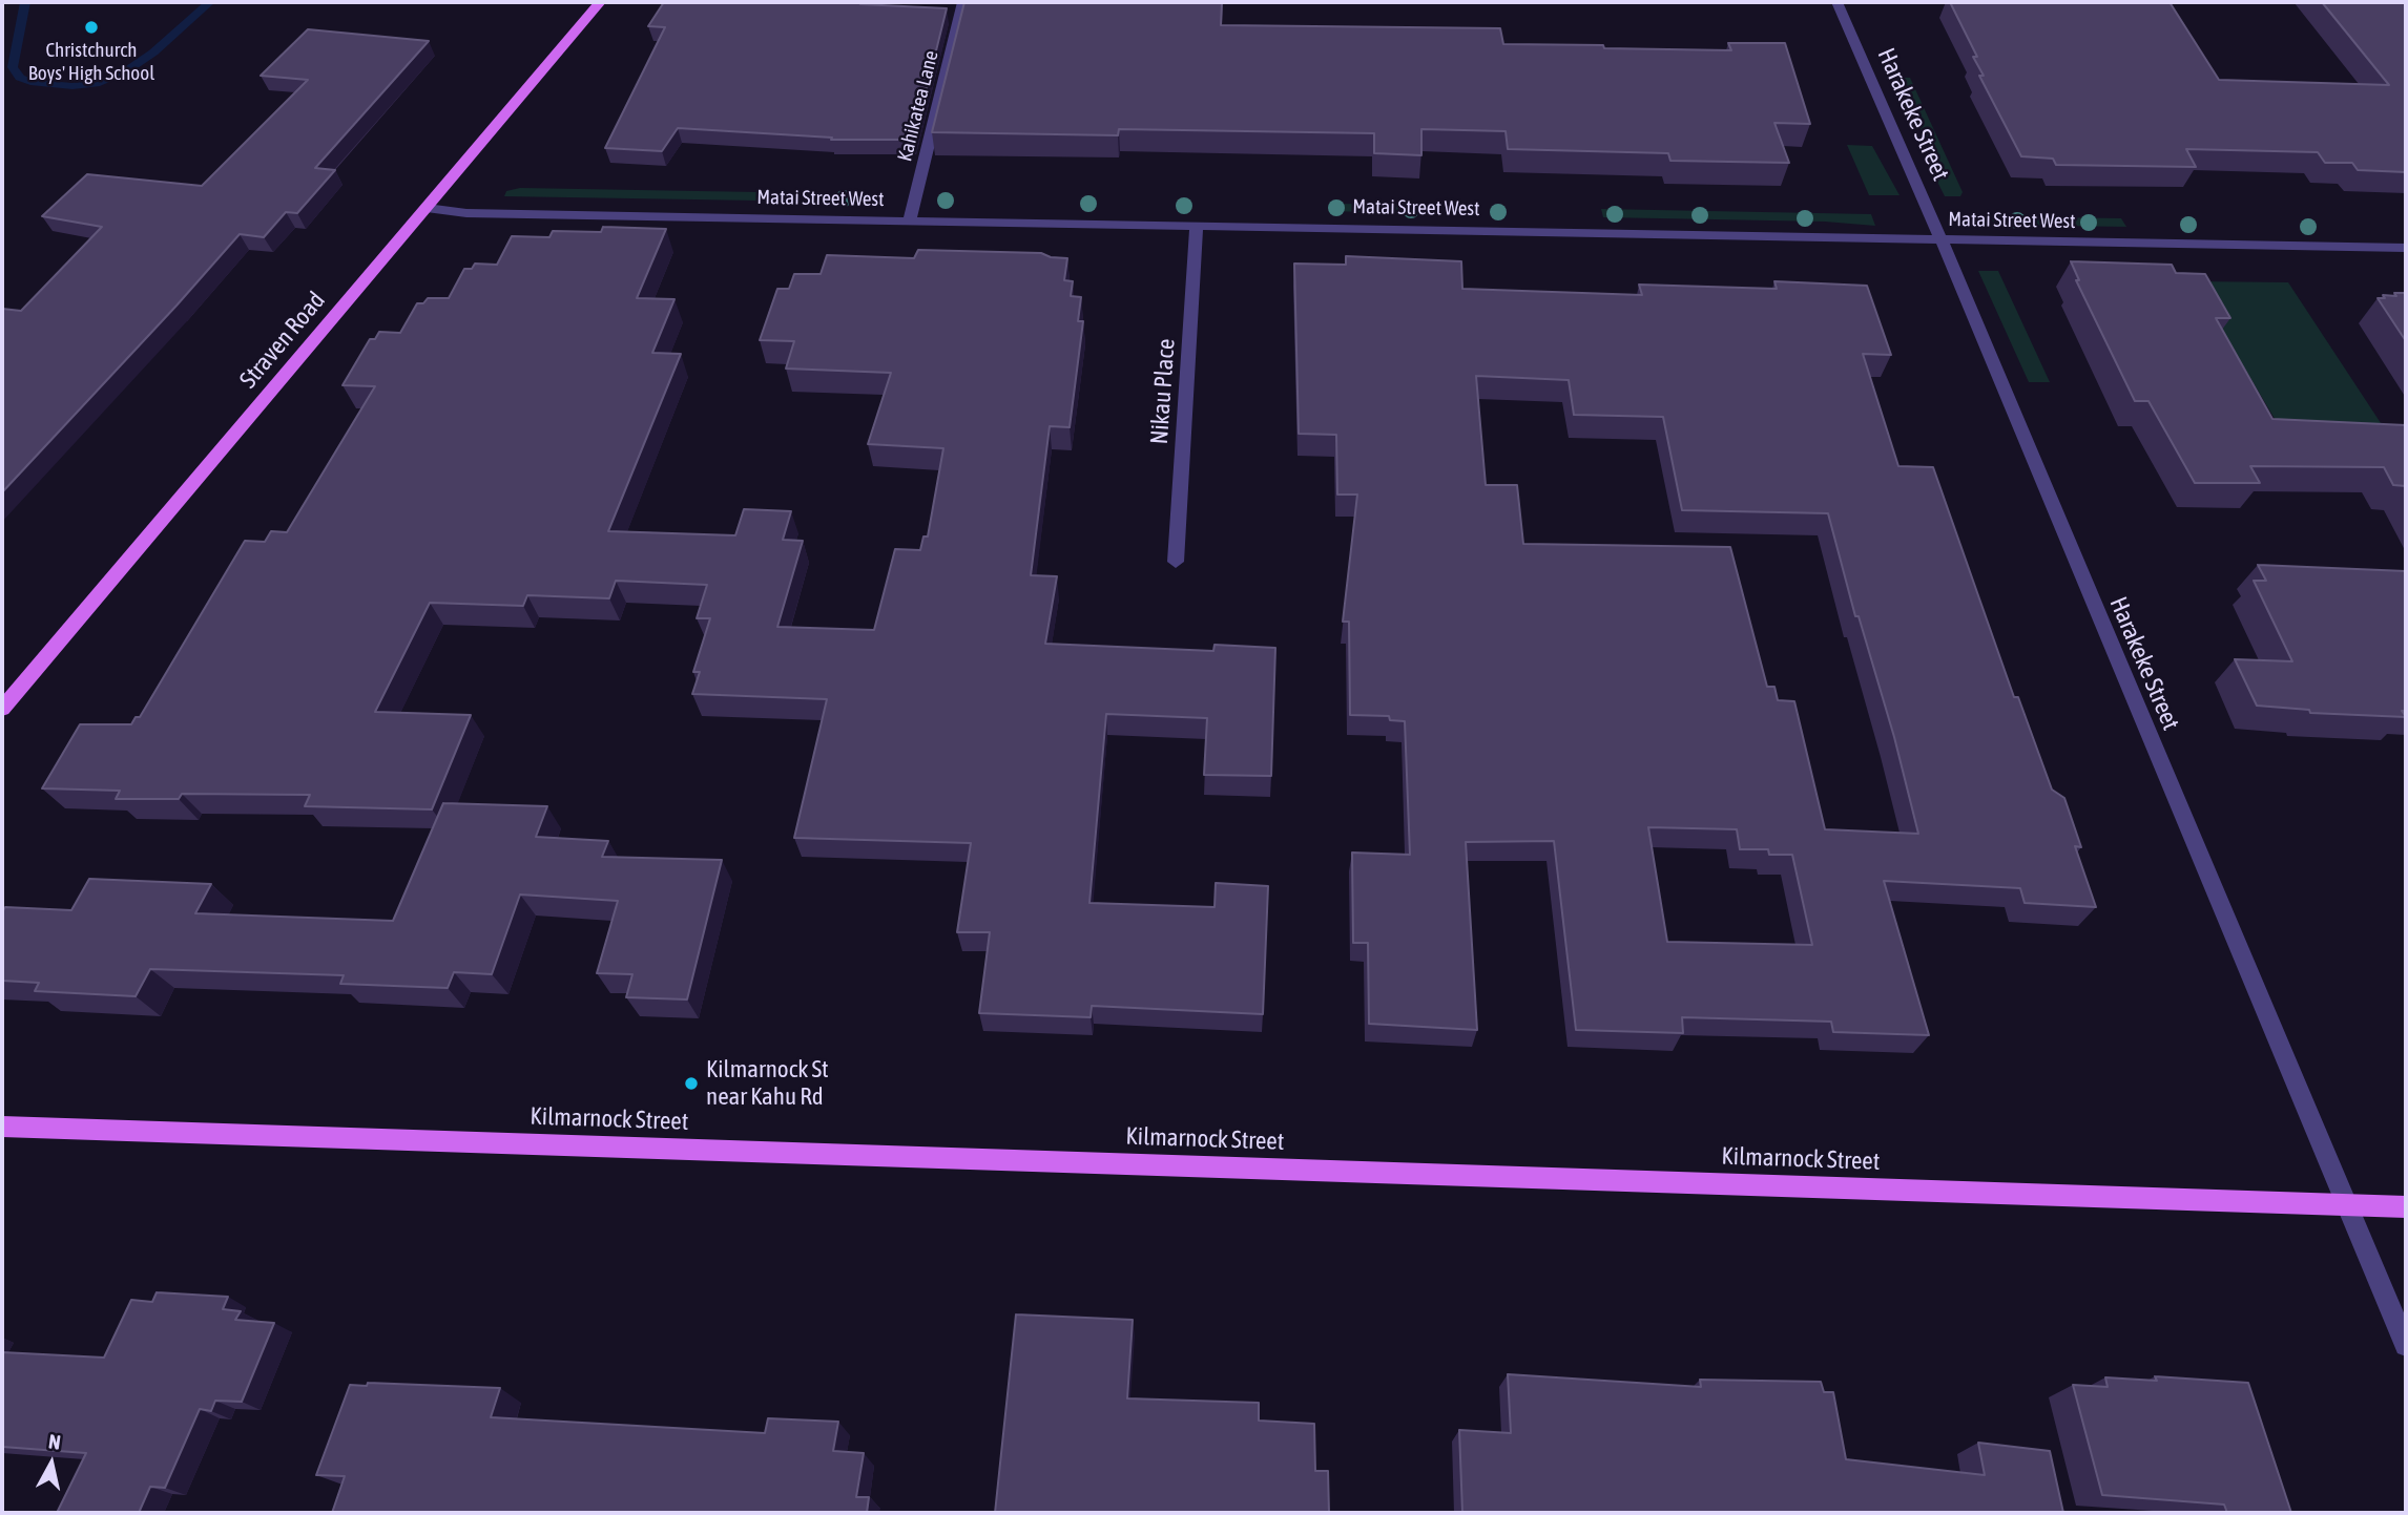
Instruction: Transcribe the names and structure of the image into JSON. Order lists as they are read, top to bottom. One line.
{"streets":{"main road":["Straven Road","Kilmarnock Street"],"street":["Kahikatea Lane","Harakeke Street","Matai Street West","Nikau Place"]},"crossings":[["Kahikatea Lane","Matai Street West"],["Harakeke Street","Matai Street West"],["Harakeke Street","Kilmarnock Street"],["Matai Street West","Straven Road"],["Matai Street West","Nikau Place"]],"places":["Christchurch Boys' High School","Kilmarnock St near Kahu Rd"],"north":"top"}
